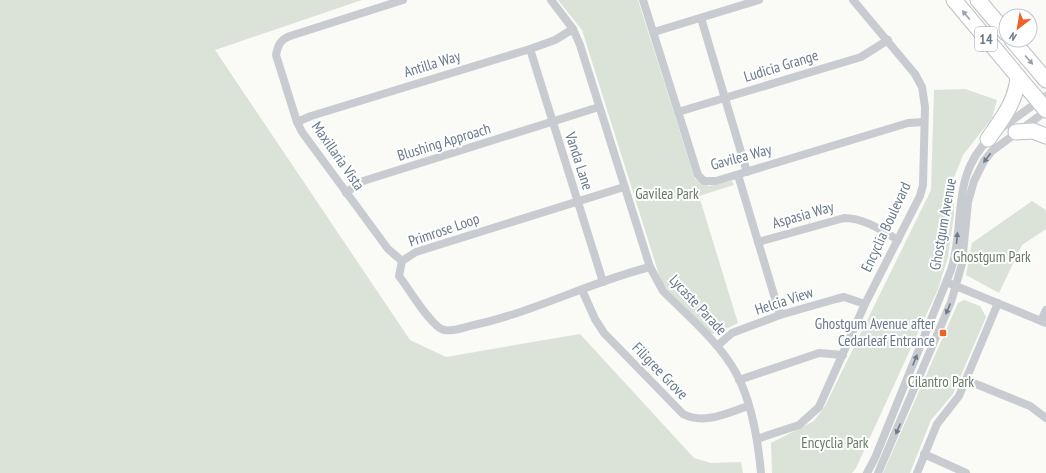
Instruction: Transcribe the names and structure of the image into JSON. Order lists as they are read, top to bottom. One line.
{"streets":{"highway":["14"],"street":["Antilla Way","Ludicia Grange","Blushing Approach","Maxillaria Vista","Gavilea Way","Vanda Lane","Aspasia Way","Ghostgum Avenue","Encyclia Boulevard","Primrose Loop","Helcia View","Lycaste Parade","Filigree Grove"]},"crossings":[["14","Ghostgum Avenue"],["Antilla Way","Maxillaria Vista"],["Antilla Way","Vanda Lane"],["Antilla Way","Lycaste Parade"],["Ludicia Grange","Gavilea Way"],["Ludicia Grange","Encyclia Boulevard"],["Blushing Approach","Maxillaria Vista"],["Blushing Approach","Vanda Lane"],["Blushing Approach","Lycaste Parade"],["Maxillaria Vista","Primrose Loop"],["Gavilea Way","Encyclia Boulevard"],["Vanda Lane","Primrose Loop"],["Aspasia Way","Encyclia Boulevard"],["Encyclia Boulevard","Helcia View"],["Encyclia Boulevard","Lycaste Parade"],["Primrose Loop","Lycaste Parade"],["Primrose Loop","Filigree Grove"],["Helcia View","Lycaste Parade"],["Lycaste Parade","Filigree Grove"]],"parks":["Gavilea Park","Ghostgum Park","Cilantro Park","Encyclia Park"],"places":{"transit":["Ghostgum Avenue after Cedarleaf Entrance"]},"north":"bottom left"}
